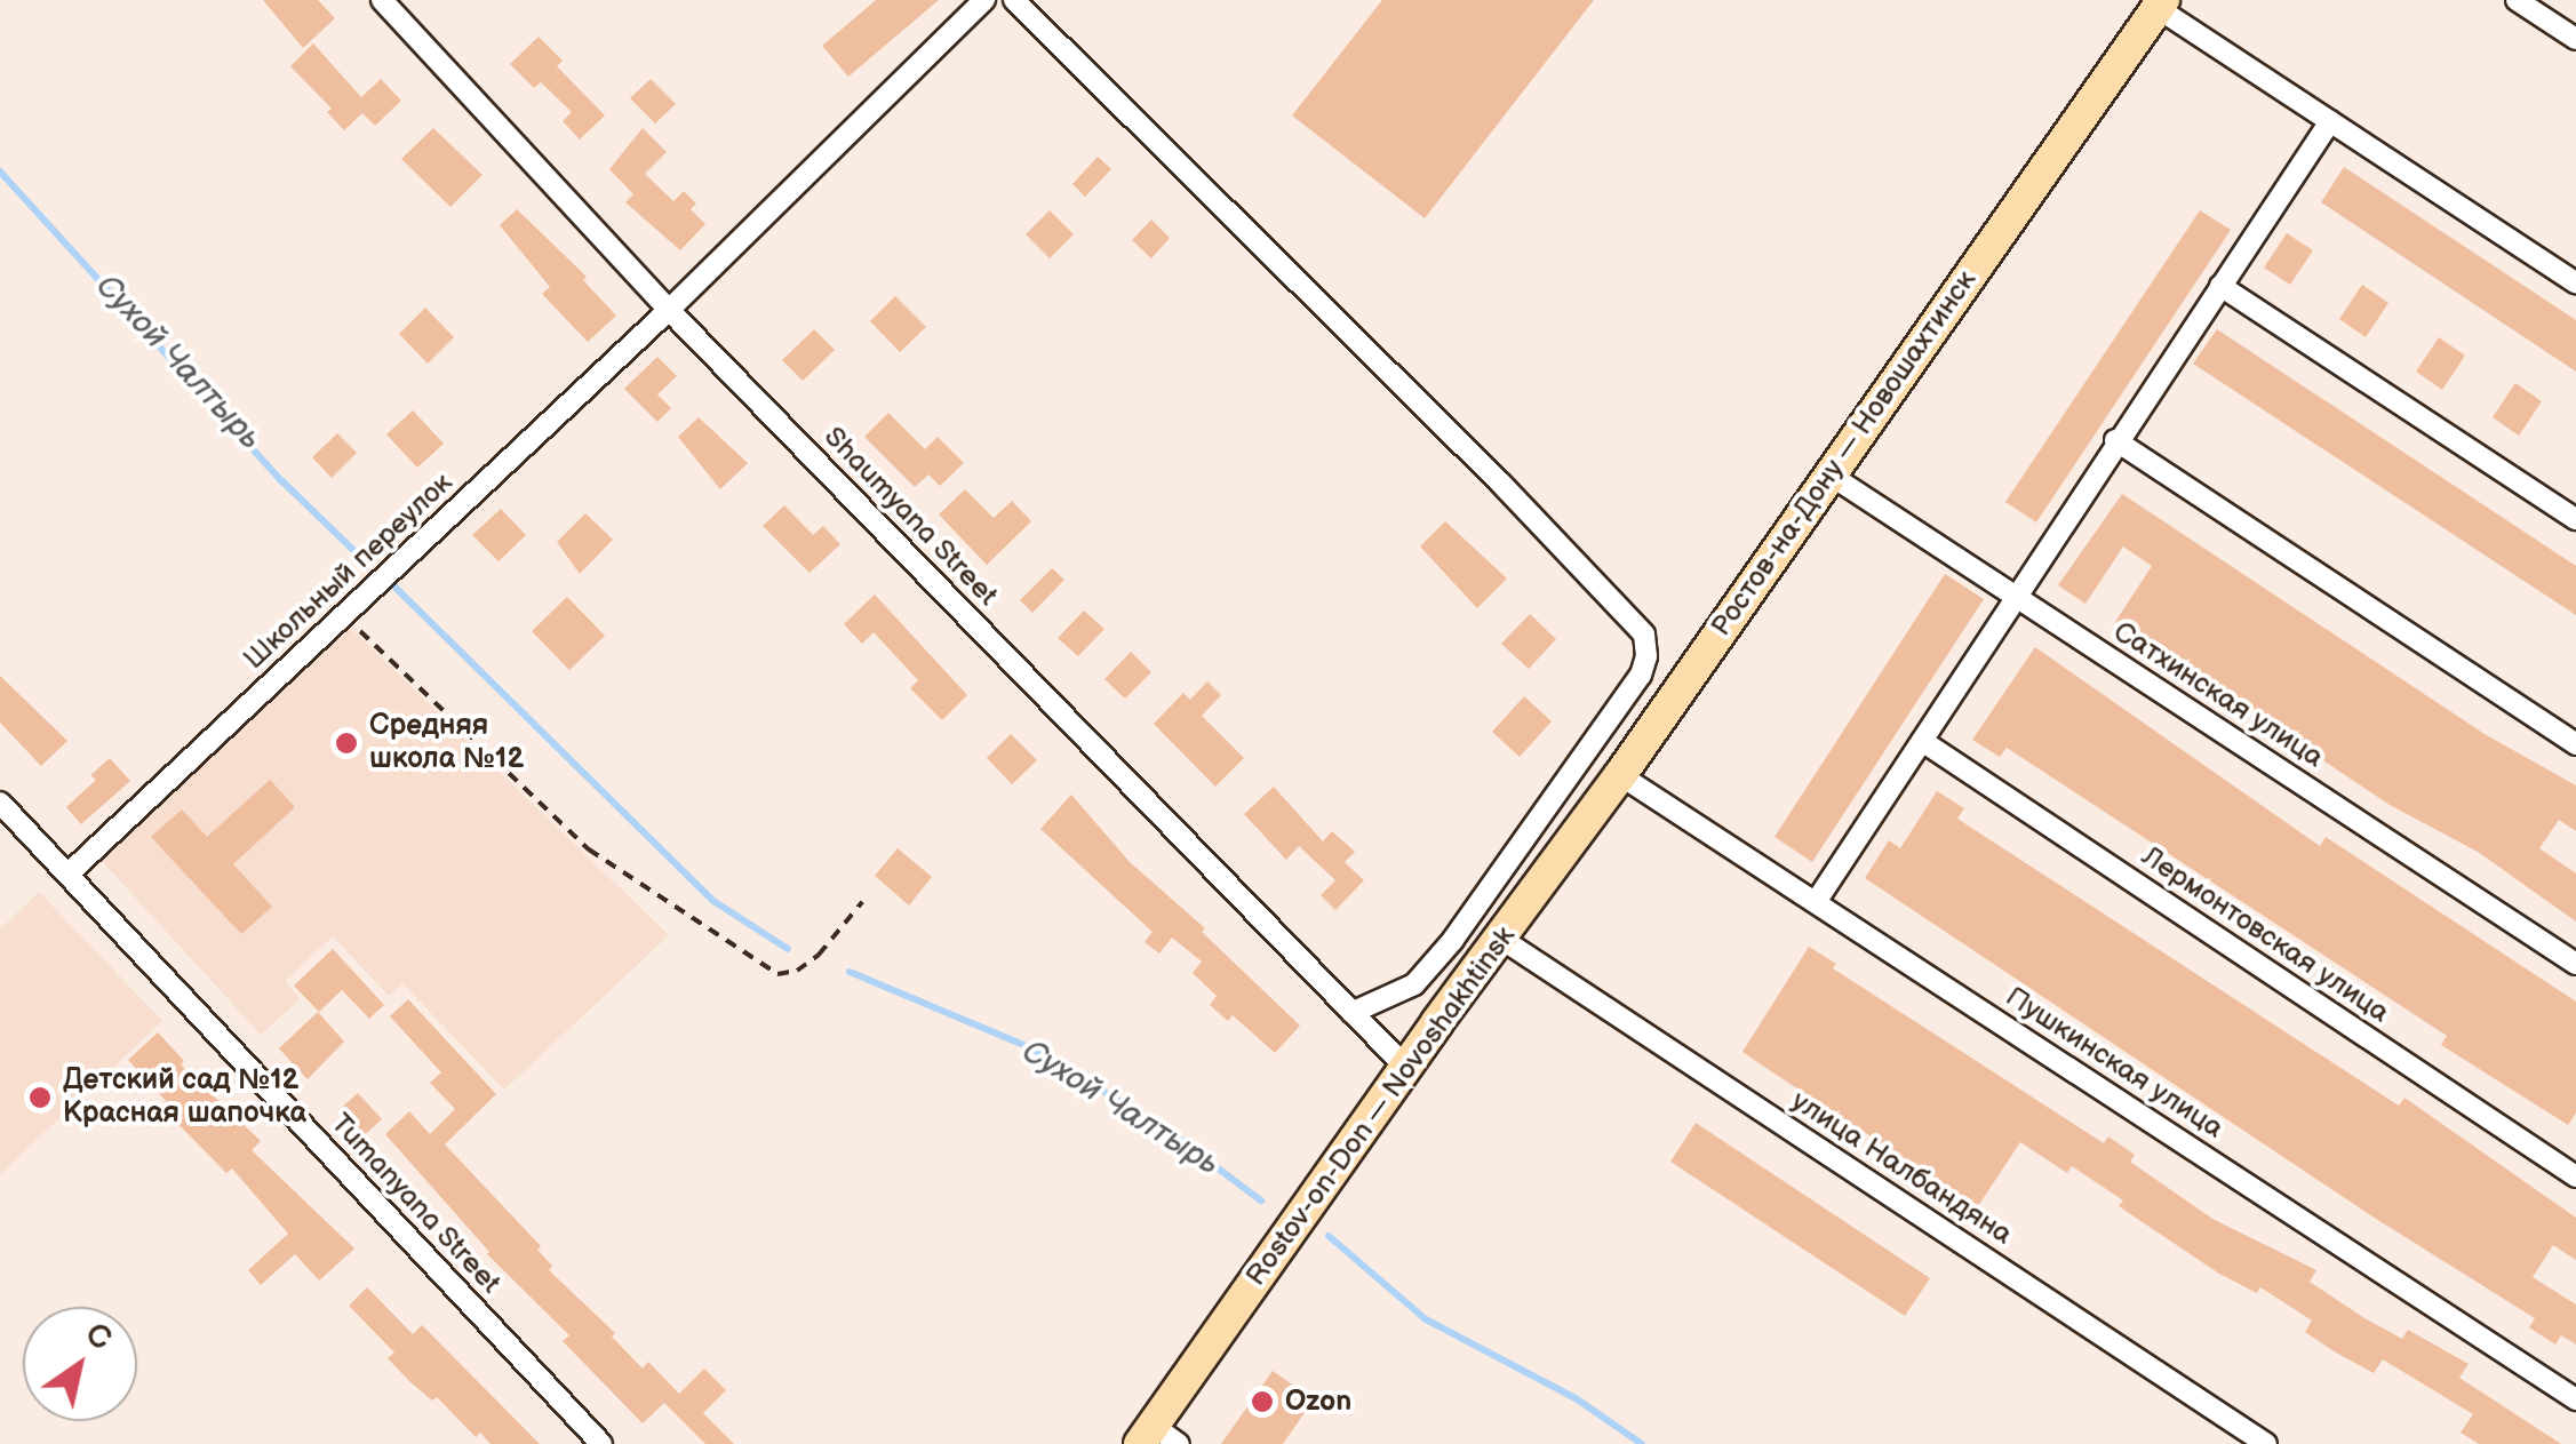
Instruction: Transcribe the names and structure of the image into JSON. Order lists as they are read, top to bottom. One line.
{"streets":{"main road":["Ростов-на-Дону — Новошахтинск","Rostov-on-Don — Novoshakhtinsk"],"street":["Shaumyana Street","Школьный переулок","Сатхинская улица","Лермонтовская улица","Пушкинская улица","улица Налбандяна","Tumanyana Street"]},"crossings":[["Ростов-на-Дону — Новошахтинск","Сатхинская улица"],["Ростов-на-Дону — Новошахтинск","Пушкинская улица"],["Ростов-на-Дону — Новошахтинск","Rostov-on-Don — Novoshakhtinsk"],["Shaumyana Street","Школьный переулок"],["Shaumyana Street","Rostov-on-Don — Novoshakhtinsk"],["Школьный переулок","Tumanyana Street"],["Rostov-on-Don — Novoshakhtinsk","улица Налбандяна"]],"water":["Сухой Чалтырь"],"places":["Средняя школа №12","Детский сад №12 Красная шапочка","Ozon"],"north":"top right"}
